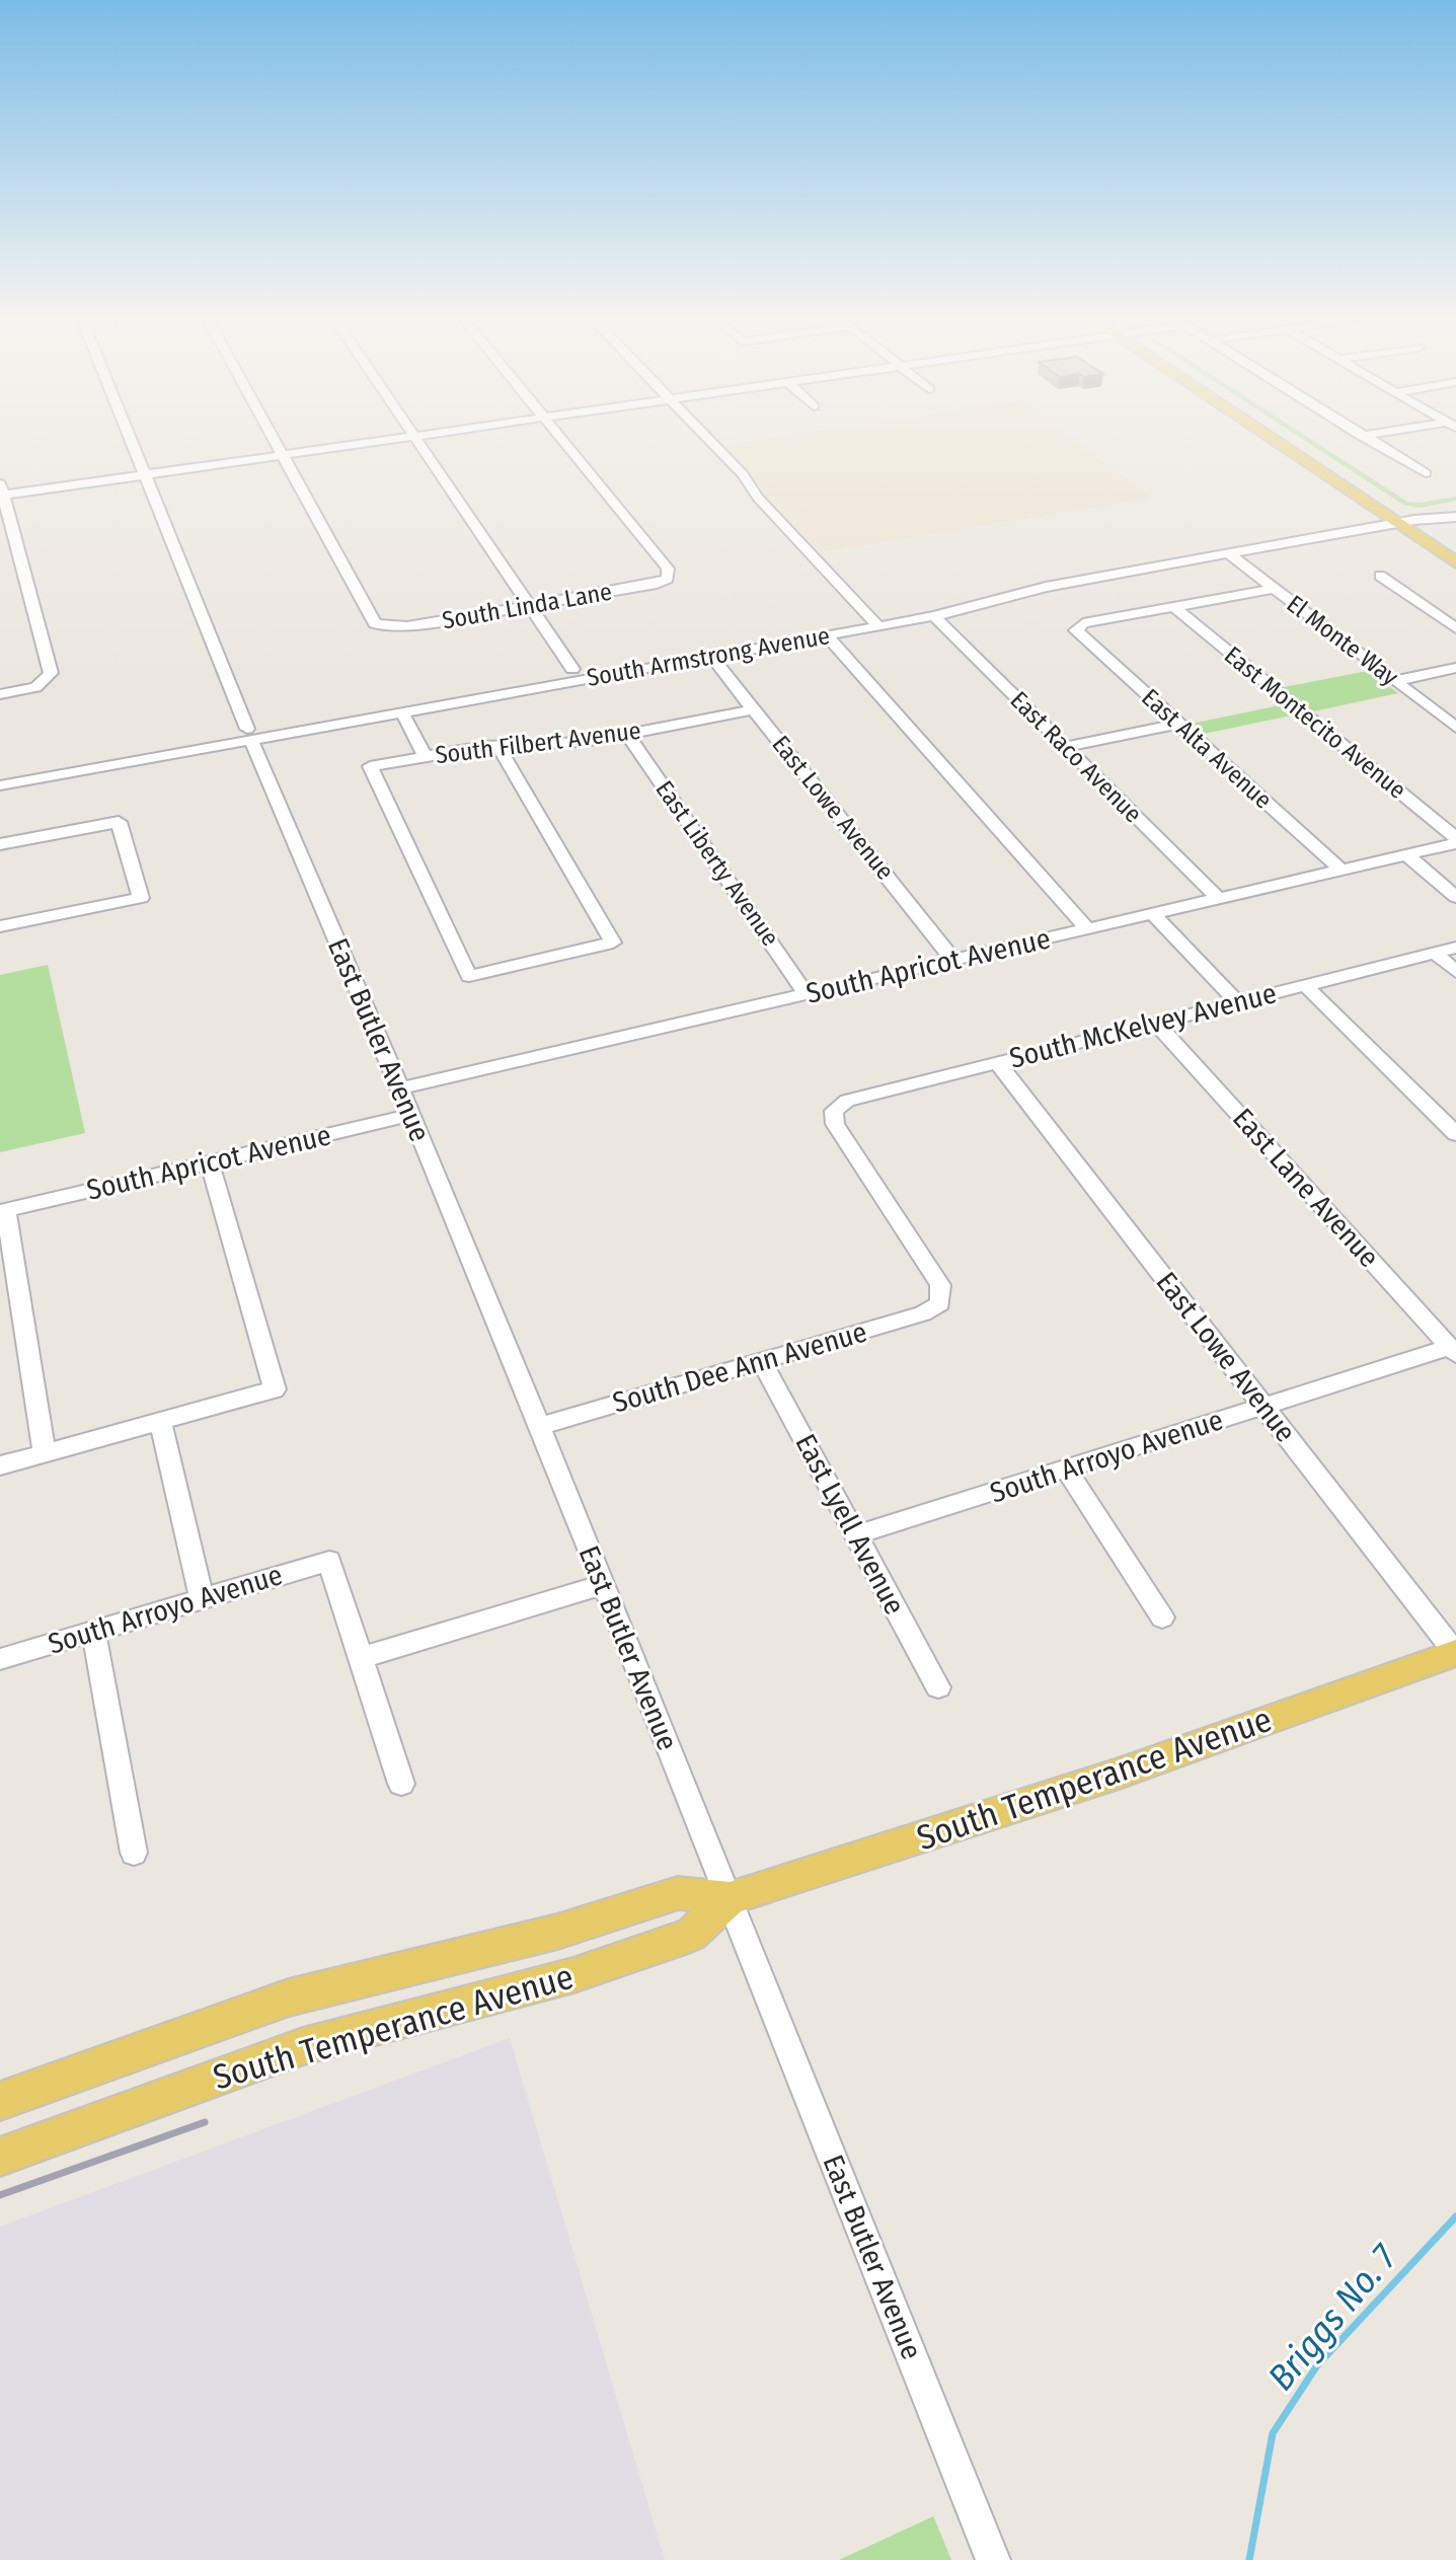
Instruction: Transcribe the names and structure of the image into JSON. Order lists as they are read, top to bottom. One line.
{"streets":{"main road":["South Temperance Avenue"],"street":["South Linda Lane","El Monte Way","South Armstrong Avenue","East Montecito Avenue","South Filbert Avenue","East Alta Avenue","East Raco Avenue","East Lowe Avenue","East Liberty Avenue","South Apricot Avenue","South McKelvey Avenue","East Butler Avenue","East Lane Avenue","South Dee Ann Avenue","South Arroyo Avenue","East Lyell Avenue"]},"crossings":[["El Monte Way","South Armstrong Avenue"],["South Armstrong Avenue","East Raco Avenue"],["South Armstrong Avenue","East Lowe Avenue"],["South Armstrong Avenue","East Butler Avenue"],["East Montecito Avenue","East Alta Avenue"],["East Montecito Avenue","South Apricot Avenue"],["South Filbert Avenue","East Lowe Avenue"],["South Filbert Avenue","East Liberty Avenue"],["East Alta Avenue","South Apricot Avenue"],["East Raco Avenue","South Apricot Avenue"],["East Lowe Avenue","South Apricot Avenue"],["East Lowe Avenue","South McKelvey Avenue"],["East Lowe Avenue","South Arroyo Avenue"],["East Lowe Avenue","South Temperance Avenue"],["East Liberty Avenue","South Apricot Avenue"],["South Apricot Avenue","East Butler Avenue"],["South McKelvey Avenue","East Lane Avenue"],["South McKelvey Avenue","South Dee Ann Avenue"],["East Butler Avenue","South Dee Ann Avenue"],["East Butler Avenue","South Temperance Avenue"],["East Lane Avenue","South Arroyo Avenue"],["South Dee Ann Avenue","East Lyell Avenue"],["South Arroyo Avenue","East Lyell Avenue"]],"water":["Briggs No. 7"]}
